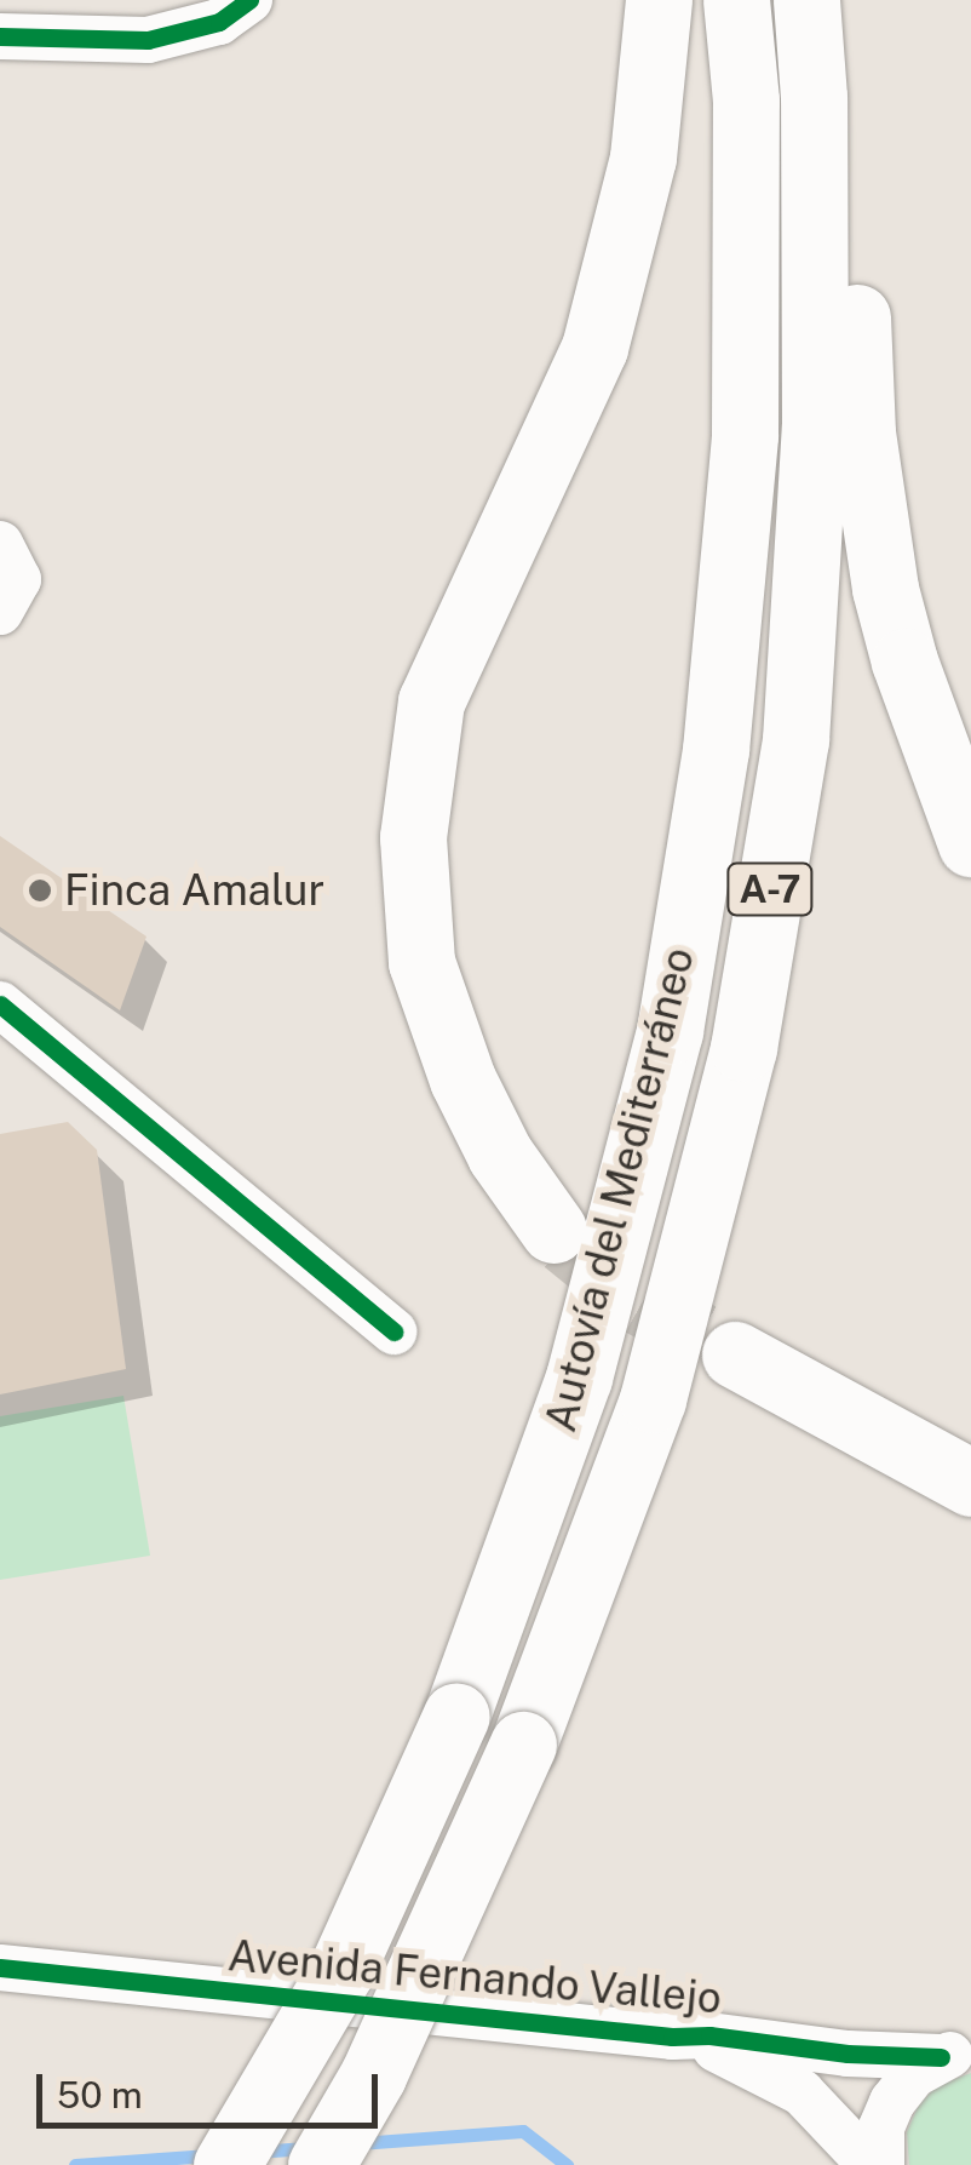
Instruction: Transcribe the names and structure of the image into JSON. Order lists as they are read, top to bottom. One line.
{"streets":{"highway":["A-7","Autovía del Mediterráneo"],"street":["Avenida Fernando Vallejo"]},"places":["Finca Amalur"],"scale_bar":"50 m"}
